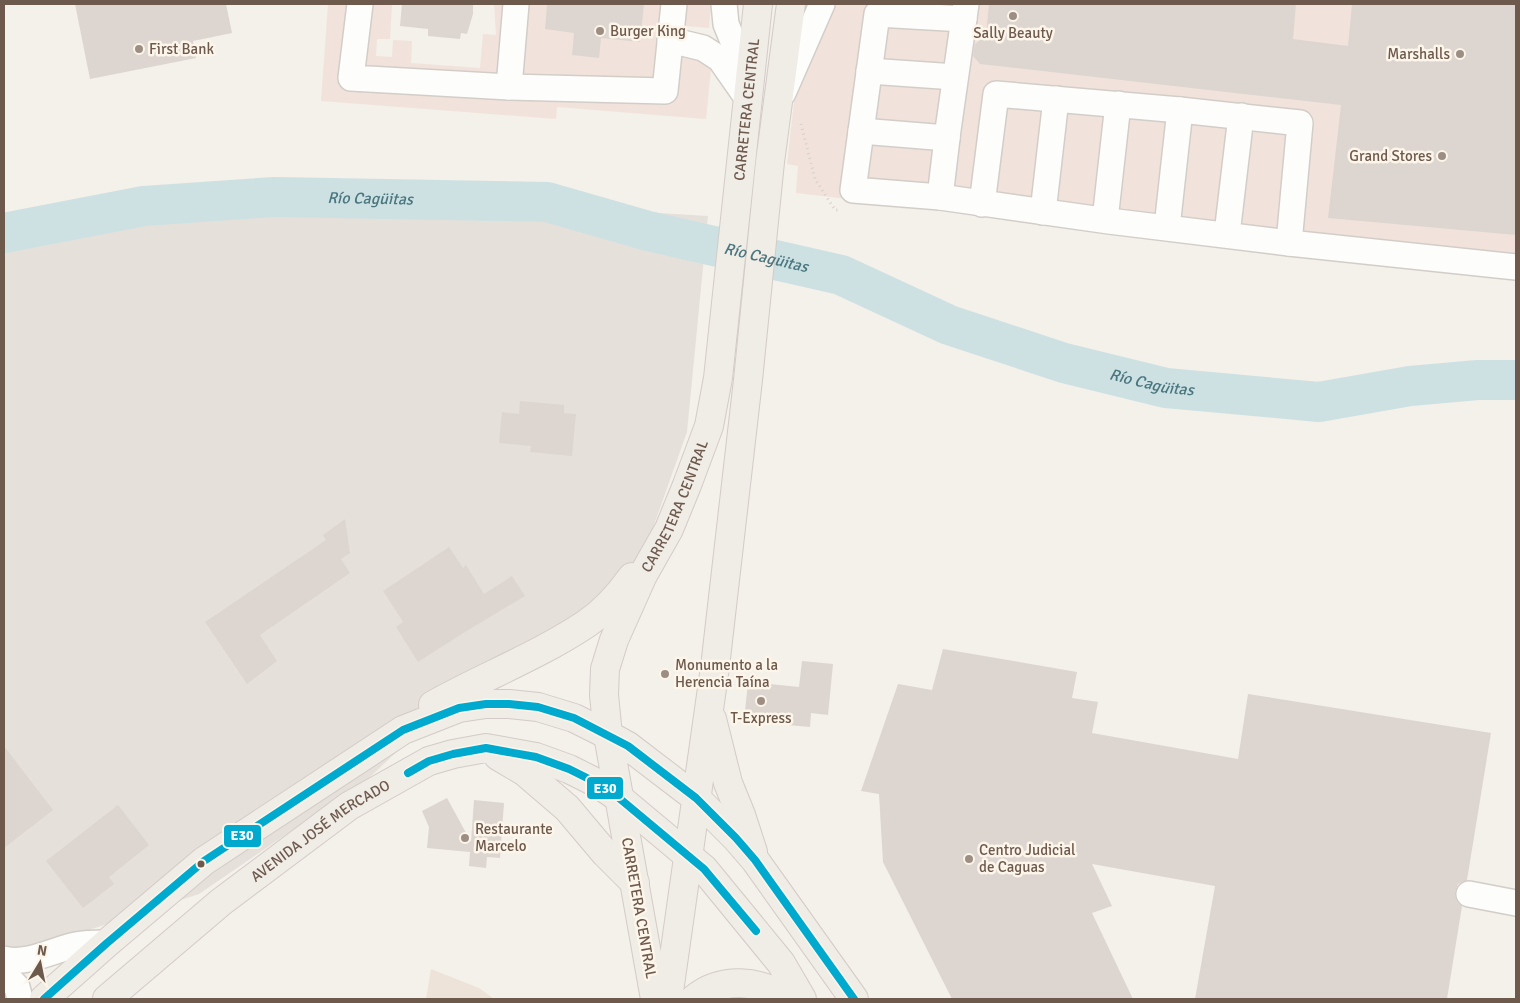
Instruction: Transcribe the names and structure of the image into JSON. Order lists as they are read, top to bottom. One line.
{"streets":{"main road":["CARRETERA CENTRAL","AVENIDA JOSÉ MERCADO"]},"crossings":[["CARRETERA CENTRAL","AVENIDA JOSÉ MERCADO"]],"water":["Río Cagüitas"],"places":["Sally Beauty","Burger King","First Bank","Marshalls","Grand Stores","Monumento a la Herencia Taína","T-Express","Restaurante Marcelo","Centro Judicial de Caguas"],"lines":["transit line E30"],"north":"top"}
